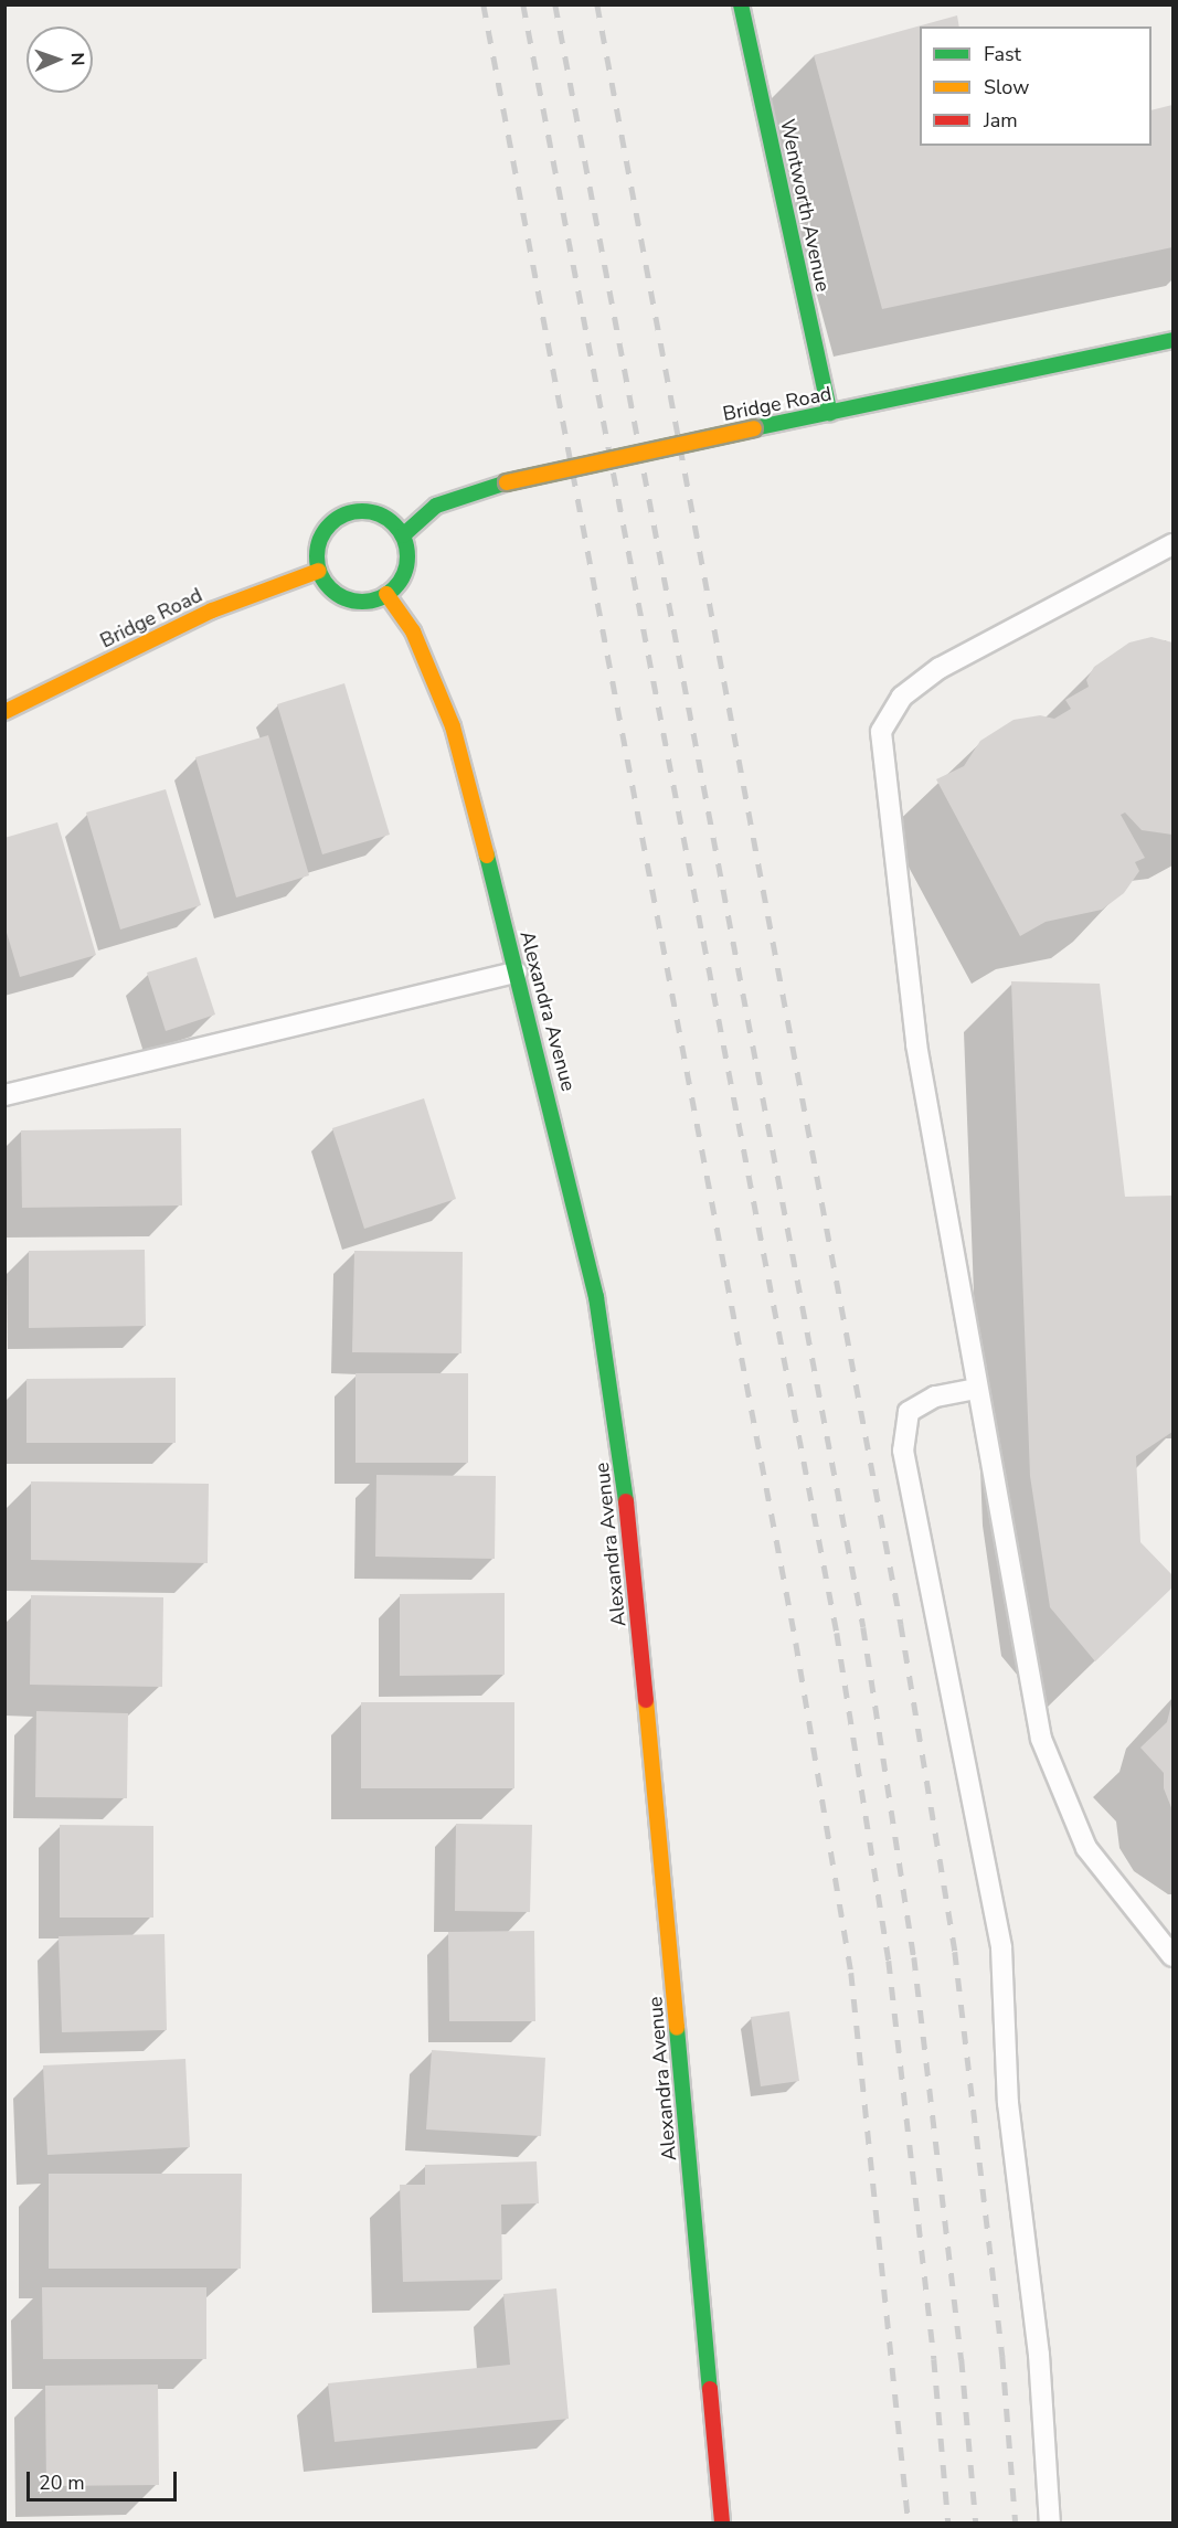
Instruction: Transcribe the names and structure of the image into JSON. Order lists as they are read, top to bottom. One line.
{"streets":{"street":["Wentworth Avenue","Bridge Road","Alexandra Avenue"]},"crossings":[["Wentworth Avenue","Bridge Road"],["Bridge Road","Alexandra Avenue"]],"legend":["Fast","Slow","Jam"],"scale_bar":"20 m","north":"right"}
